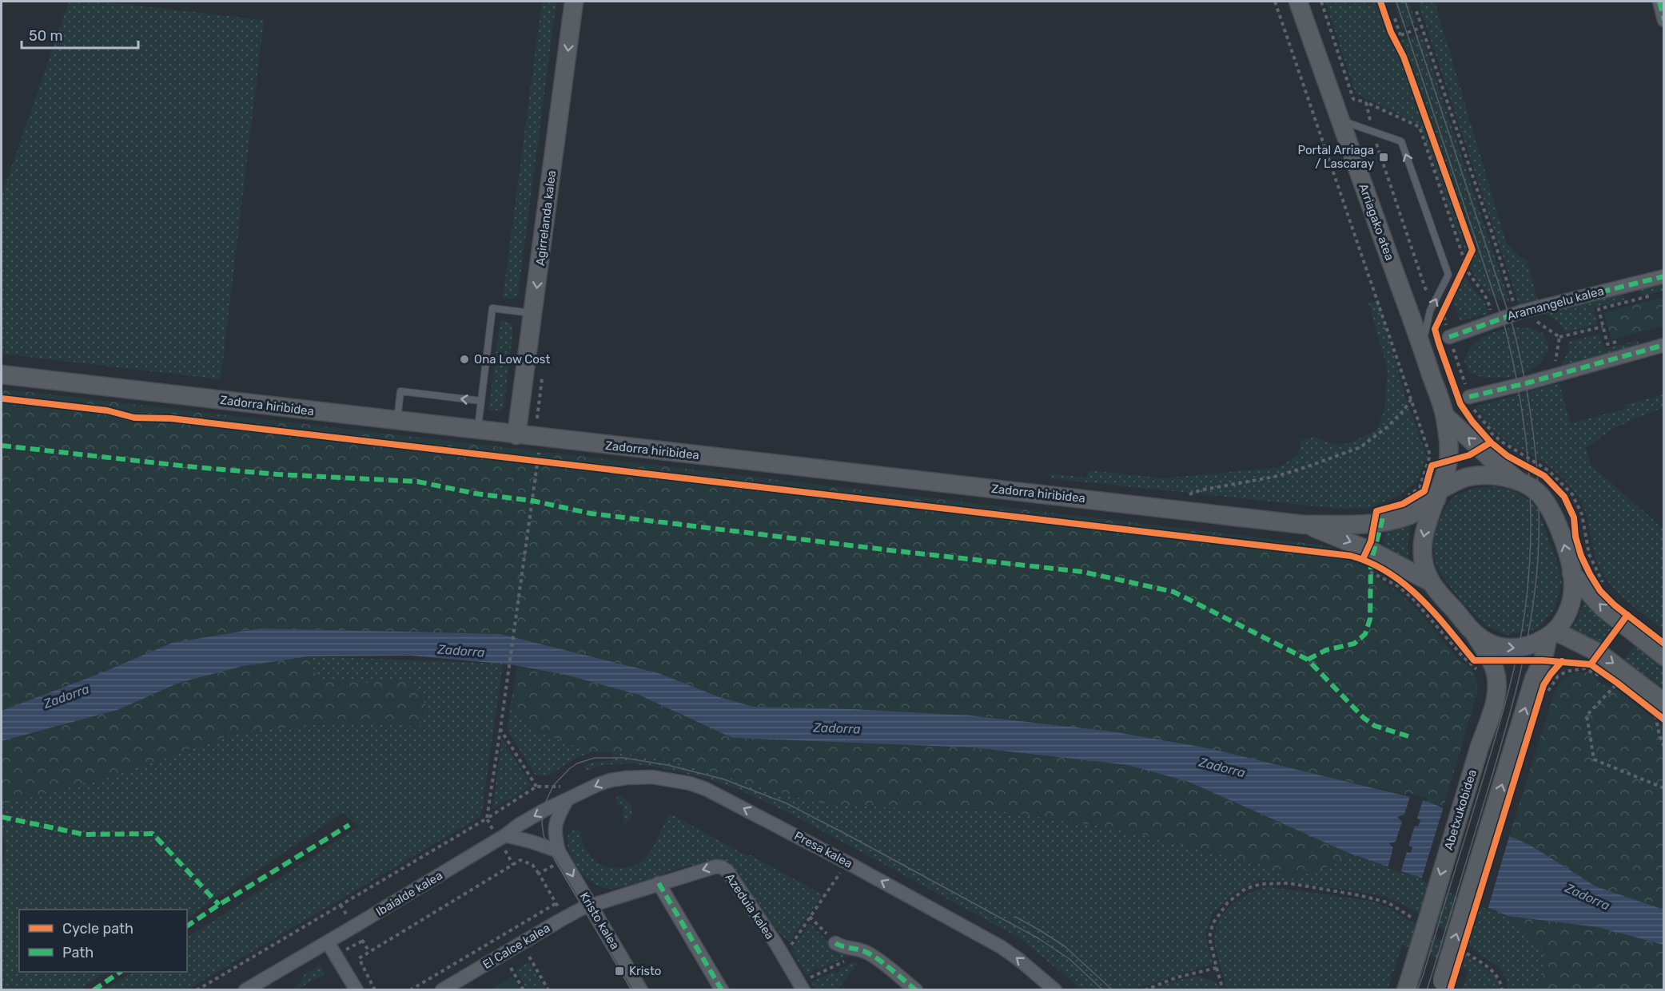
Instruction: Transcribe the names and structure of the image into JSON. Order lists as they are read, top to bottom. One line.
{"streets":{"main road":["Agirrelanda kalea","Arriagako atea","Zadorra hiribidea","Abetxukobidea"],"street":["Aramangelu kalea","Presa kalea","Ibaialde kalea","Azeduia kalea","Kristo kalea","El Calce kalea"]},"crossings":[["Agirrelanda kalea","Zadorra hiribidea"],["Arriagako atea","Zadorra hiribidea"],["Arriagako atea","Abetxukobidea"],["Zadorra hiribidea","Abetxukobidea"],["Presa kalea","Ibaialde kalea"],["Presa kalea","Kristo kalea"],["Ibaialde kalea","Kristo kalea"],["Azeduia kalea","Kristo kalea"],["Azeduia kalea","El Calce kalea"],["Kristo kalea","El Calce kalea"]],"one_way":["Agirrelanda kalea","Presa kalea"],"water":["Zadorra"],"places":{"transit":["Portal Arriaga / Lascaray","Kristo"],"other":["Ona Low Cost"]},"legend":["Cycle path","Path"],"scale_bar":"50 m"}
